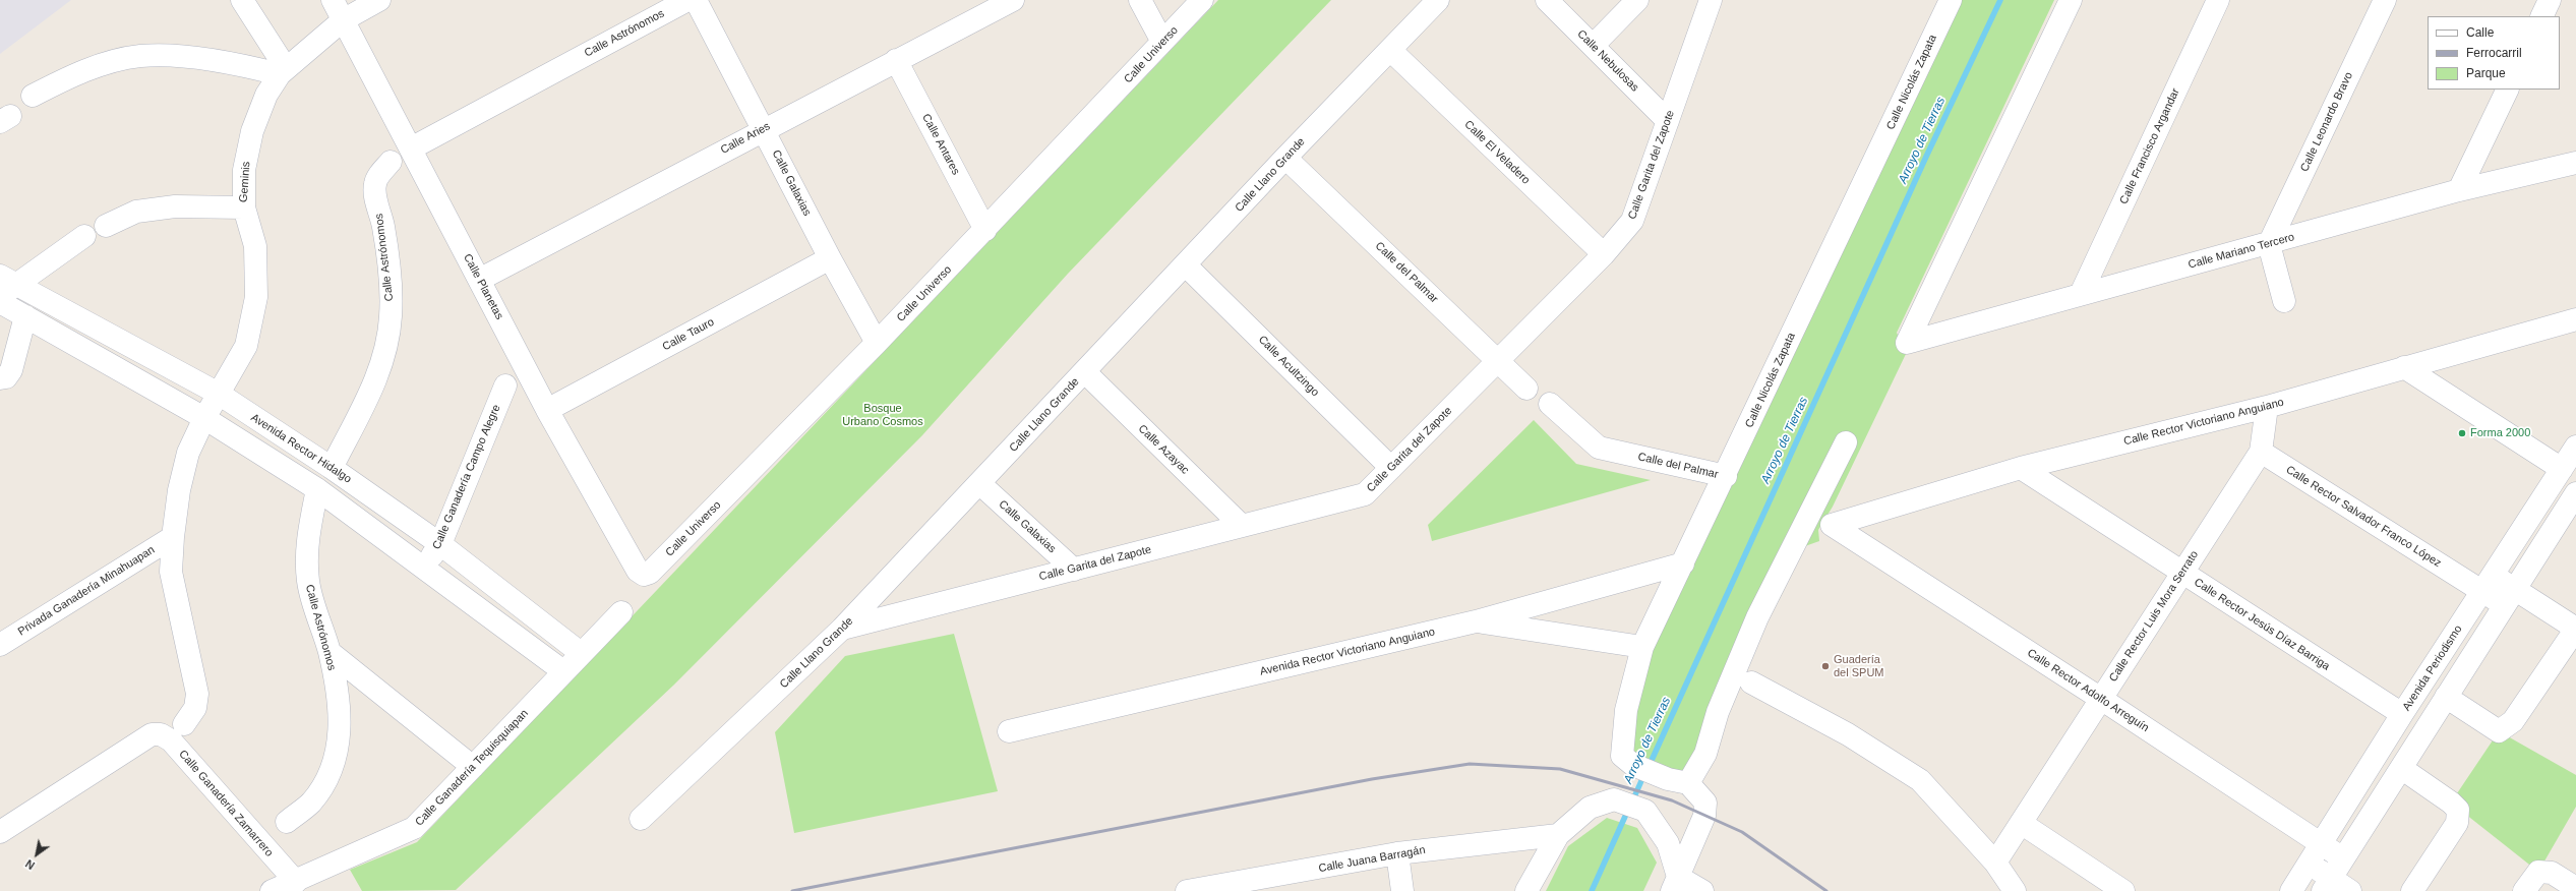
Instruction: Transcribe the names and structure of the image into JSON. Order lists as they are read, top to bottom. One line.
{"streets":{"street":["Calle Astrónomos","Calle Universo","Calle Nebulosas","Calle Nicolás Zapata","Calle Leonardo Bravo","Calle Aries","Calle Antares","Calle Francisco Argandar","Calle El Veladero","Calle Garita del Zapote","Calle Llano Grande","Geminis","Calle Galaxias","Calle Mariano Tercero","Calle del Palmar","Calle Planetas","Calle Tauro","Calle Acultzingo","Calle Rector Victoriano Anguiano","Avenida Rector Hidalgo","Calle Azayac","Calle Ganadería Campo Alegre","Calle Rector Salvador Franco López","Privada Ganadería Minahuapan","Calle Rector Luis Mora Serrato","Calle Rector Jesús Díaz Barriga","Avenida Rector Victoriano Anguiano","Avenida Periodismo","Calle Rector Adolfo Arreguín","Calle Ganadería Tequisquiapan","Calle Ganadería Zamarrero","Calle Juana Barragán"]},"crossings":[["Calle Astrónomos","Calle Planetas"],["Calle Astrónomos","Avenida Rector Hidalgo"],["Calle Universo","Calle Antares"],["Calle Universo","Calle Galaxias"],["Calle Universo","Calle Planetas"],["Calle Nebulosas","Calle Garita del Zapote"],["Calle Nicolás Zapata","Calle del Palmar"],["Calle Nicolás Zapata","Avenida Rector Victoriano Anguiano"],["Calle Leonardo Bravo","Calle Mariano Tercero"],["Calle Aries","Calle Antares"],["Calle Aries","Calle Galaxias"],["Calle Aries","Calle Planetas"],["Calle Francisco Argandar","Calle Mariano Tercero"],["Calle El Veladero","Calle Garita del Zapote"],["Calle El Veladero","Calle Llano Grande"],["Calle Garita del Zapote","Calle Llano Grande"],["Calle Garita del Zapote","Calle Galaxias"],["Calle Garita del Zapote","Calle del Palmar"],["Calle Garita del Zapote","Calle Acultzingo"],["Calle Garita del Zapote","Calle Azayac"],["Calle Llano Grande","Calle Galaxias"],["Calle Llano Grande","Calle del Palmar"],["Calle Llano Grande","Calle Acultzingo"],["Calle Llano Grande","Calle Azayac"],["Geminis","Calle Planetas"],["Geminis","Avenida Rector Hidalgo"],["Geminis","Privada Ganadería Minahuapan"],["Calle Galaxias","Calle Tauro"],["Calle Planetas","Calle Tauro"],["Calle Rector Victoriano Anguiano","Calle Rector Jesús Díaz Barriga"],["Calle Rector Victoriano Anguiano","Calle Rector Adolfo Arreguín"],["Avenida Rector Hidalgo","Calle Ganadería Campo Alegre"],["Avenida Rector Hidalgo","Calle Ganadería Tequisquiapan"],["Calle Rector Salvador Franco López","Calle Rector Luis Mora Serrato"],["Calle Rector Salvador Franco López","Avenida Periodismo"],["Calle Rector Luis Mora Serrato","Calle Rector Jesús Díaz Barriga"],["Calle Rector Luis Mora Serrato","Calle Rector Adolfo Arreguín"],["Calle Rector Jesús Díaz Barriga","Avenida Periodismo"],["Avenida Periodismo","Calle Rector Adolfo Arreguín"],["Calle Ganadería Tequisquiapan","Calle Ganadería Zamarrero"]],"water":["Arroyo de Tierras"],"parks":["Bosque Urbano Cosmos"],"places":["Forma 2000","Guadería del SPUM"],"legend":["Calle","Ferrocarril","Parque"],"north":"bottom left"}
